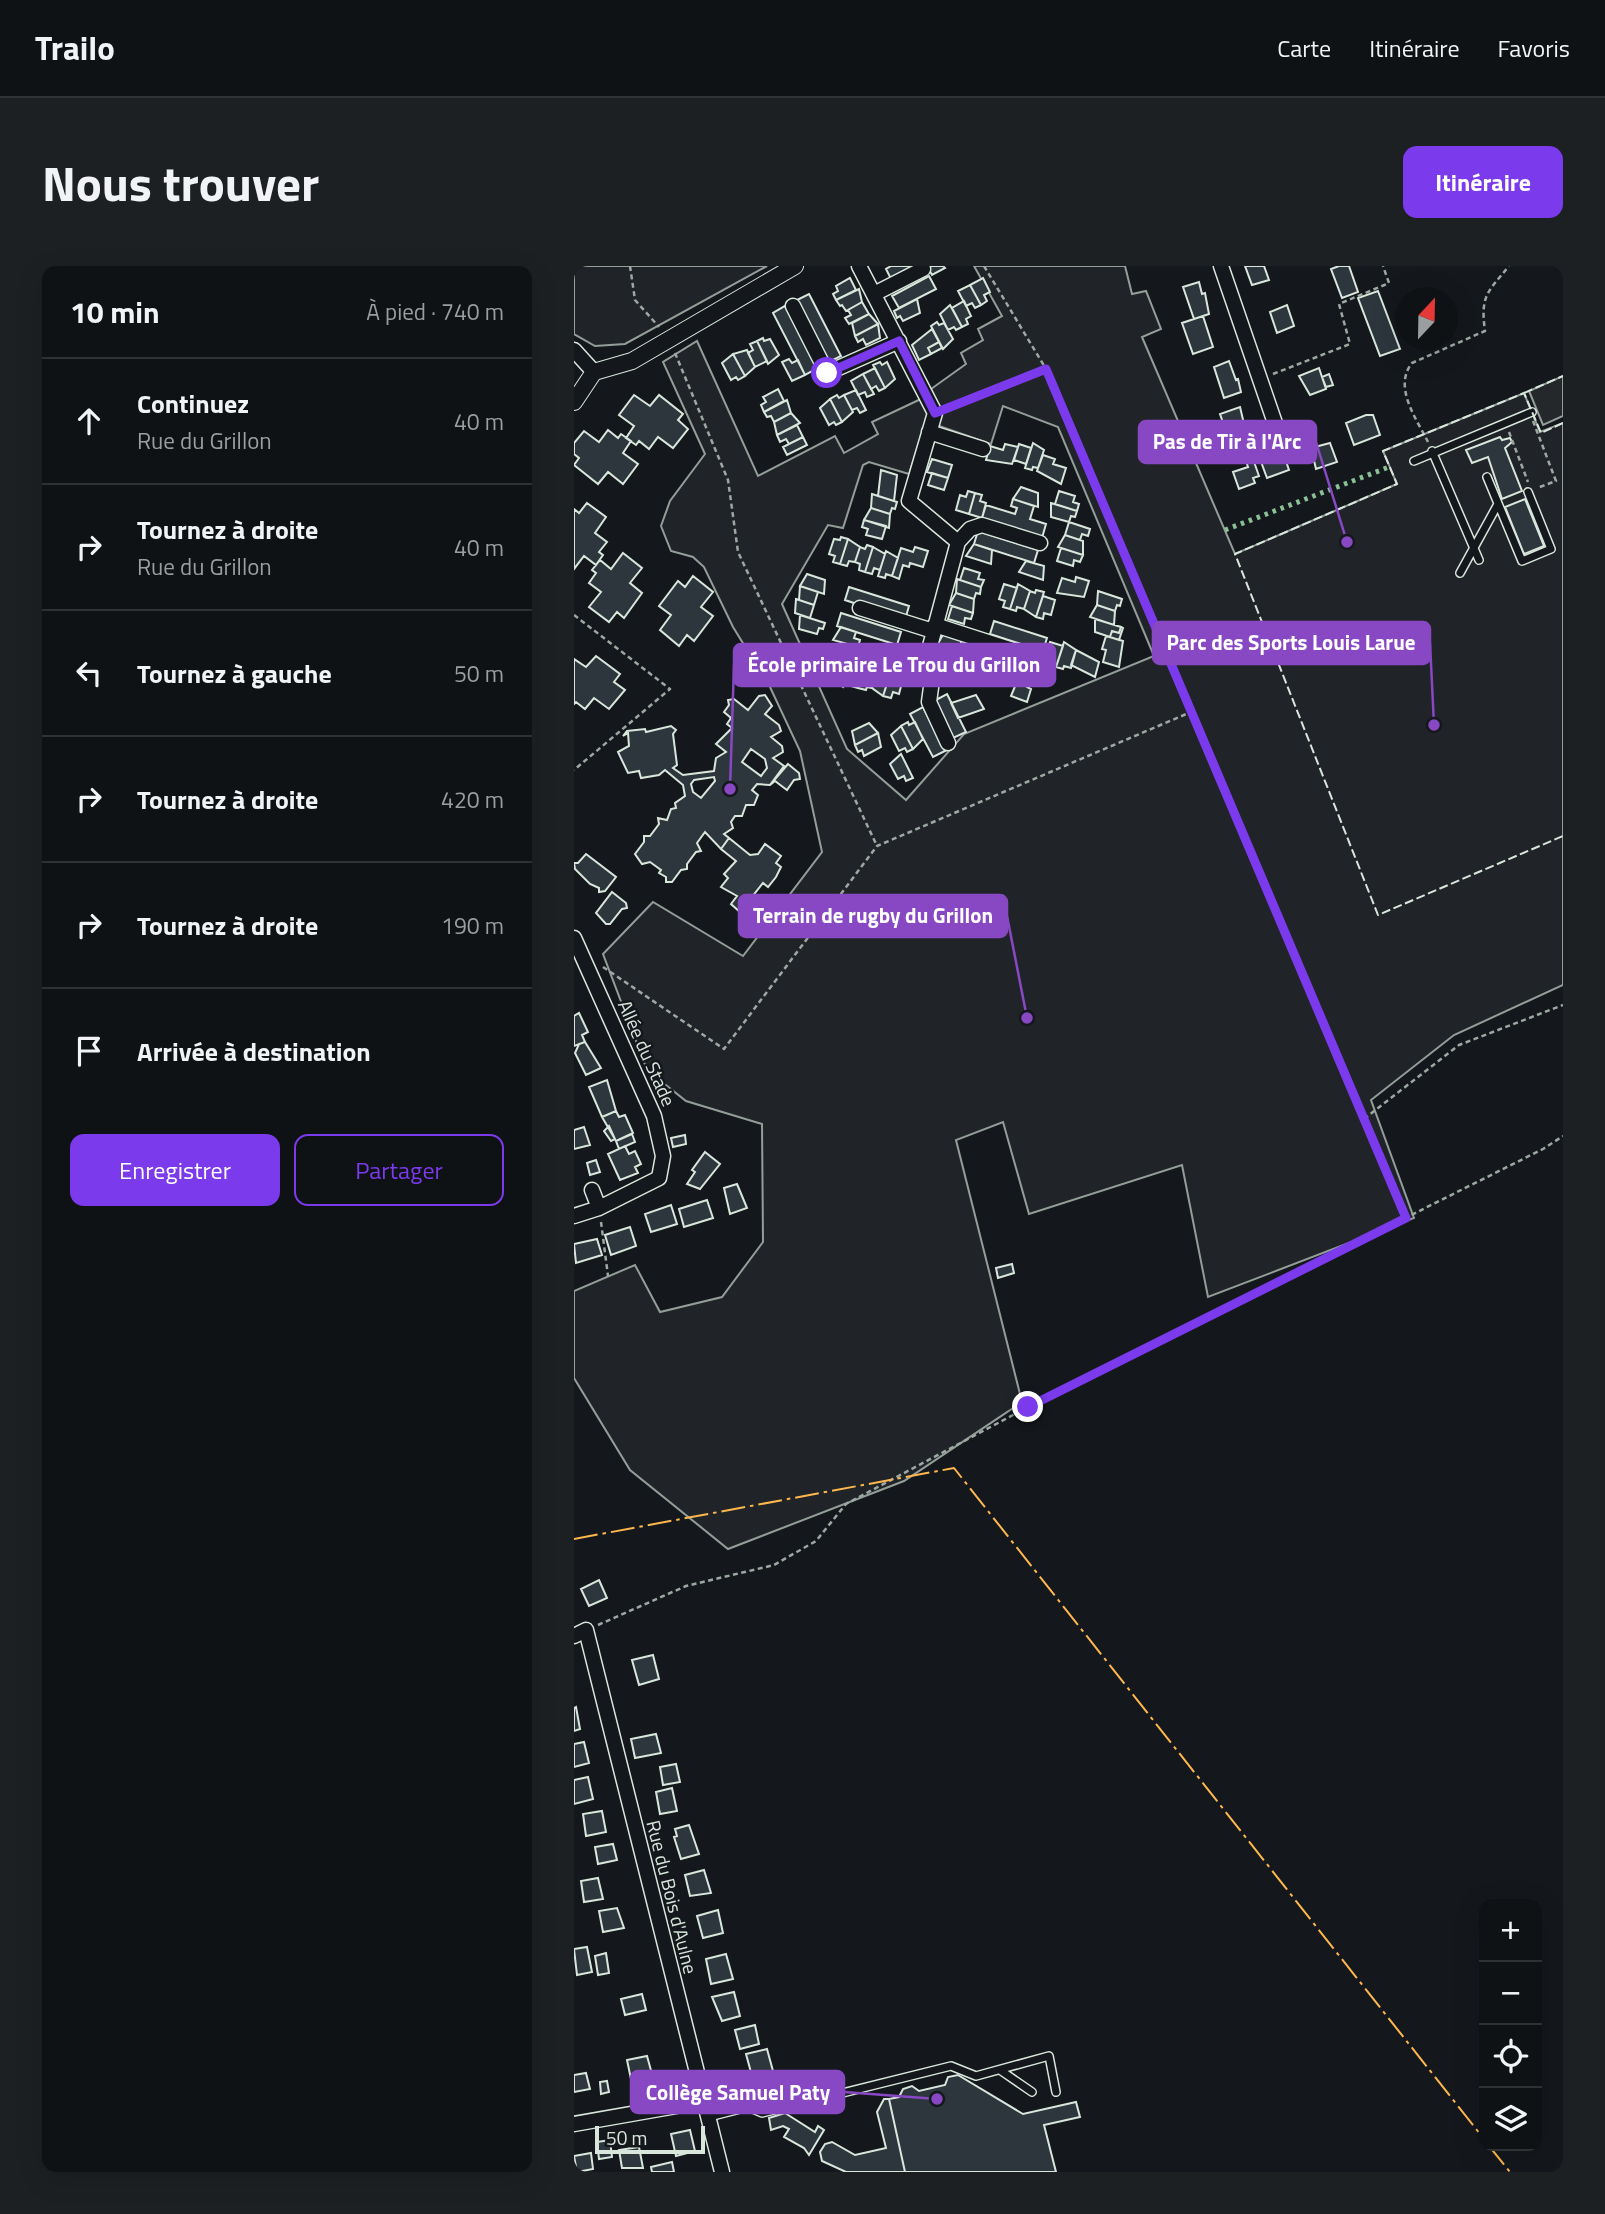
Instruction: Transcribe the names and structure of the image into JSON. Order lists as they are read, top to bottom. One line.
{"streets":{"street":["Allée du Stade","Rue du Bois d'Aulne"]},"places":["Pas de Tir à l'Arc","Parc des Sports Louis Larue","École primaire Le Trou du Grillon","Terrain de rugby du Grillon","Collège Samuel Paty"],"scale_bar":"50 m","north":"top","page":{"header":"Trailo","nav":["Carte","Itinéraire","Favoris"],"title":"Nous trouver","buttons":["Itinéraire",["Enregistrer","Partager"]],"heading":["10 min","À pied · 740 m"],"list":[["Continuez","Rue du Grillon","40 m"],["Tournez à droite","Rue du Grillon","40 m"],["Tournez à gauche","50 m"],["Tournez à droite","420 m"],["Tournez à droite","190 m"],"Arrivée à destination"],"map_buttons":["+","−"],"scale":"50 m"}}
